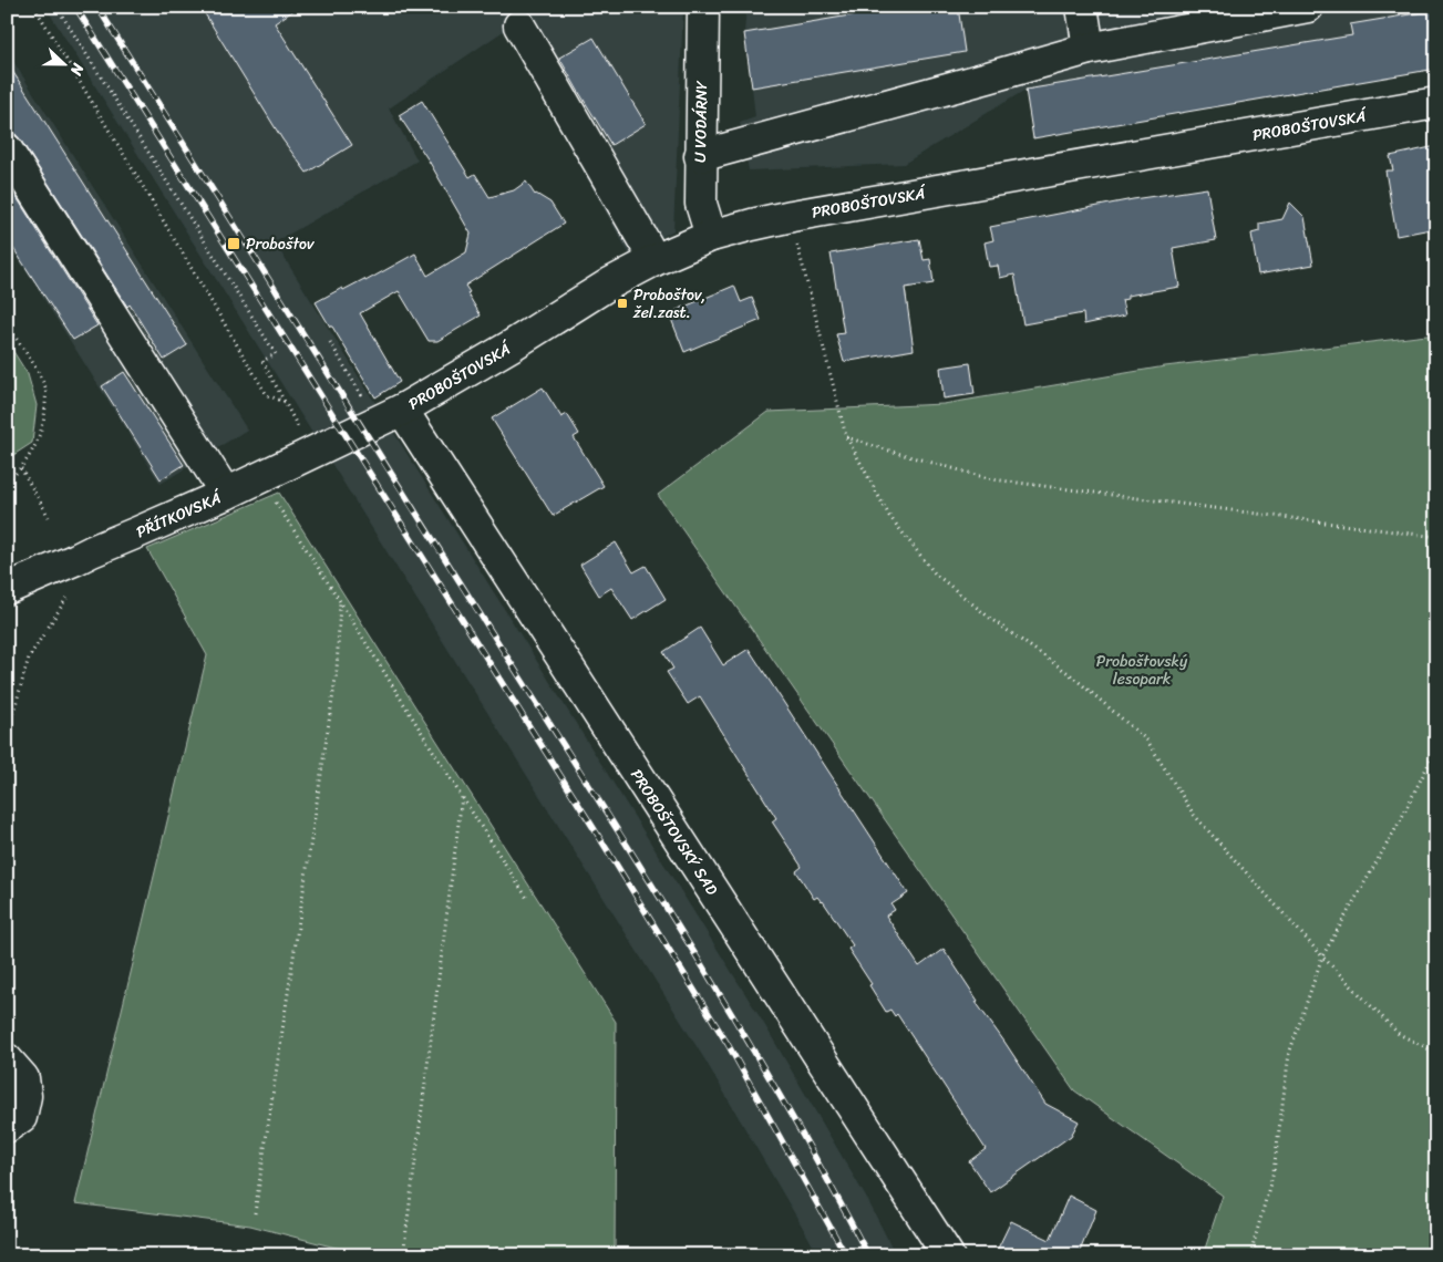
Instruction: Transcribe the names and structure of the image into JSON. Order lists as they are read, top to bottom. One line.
{"streets":{"street":["U VODÁRNY","PROBOŠTOVSKÁ","PŘÍTKOVSKÁ","PROBOŠTOVSKÝ SAD"]},"crossings":[["U VODÁRNY","PROBOŠTOVSKÁ"],["PROBOŠTOVSKÁ","PŘÍTKOVSKÁ"],["PROBOŠTOVSKÁ","PROBOŠTOVSKÝ SAD"]],"parks":["Proboštovský lesopark"],"places":{"transit":["Proboštov","Proboštov, žel.zast."]},"north":"right"}
